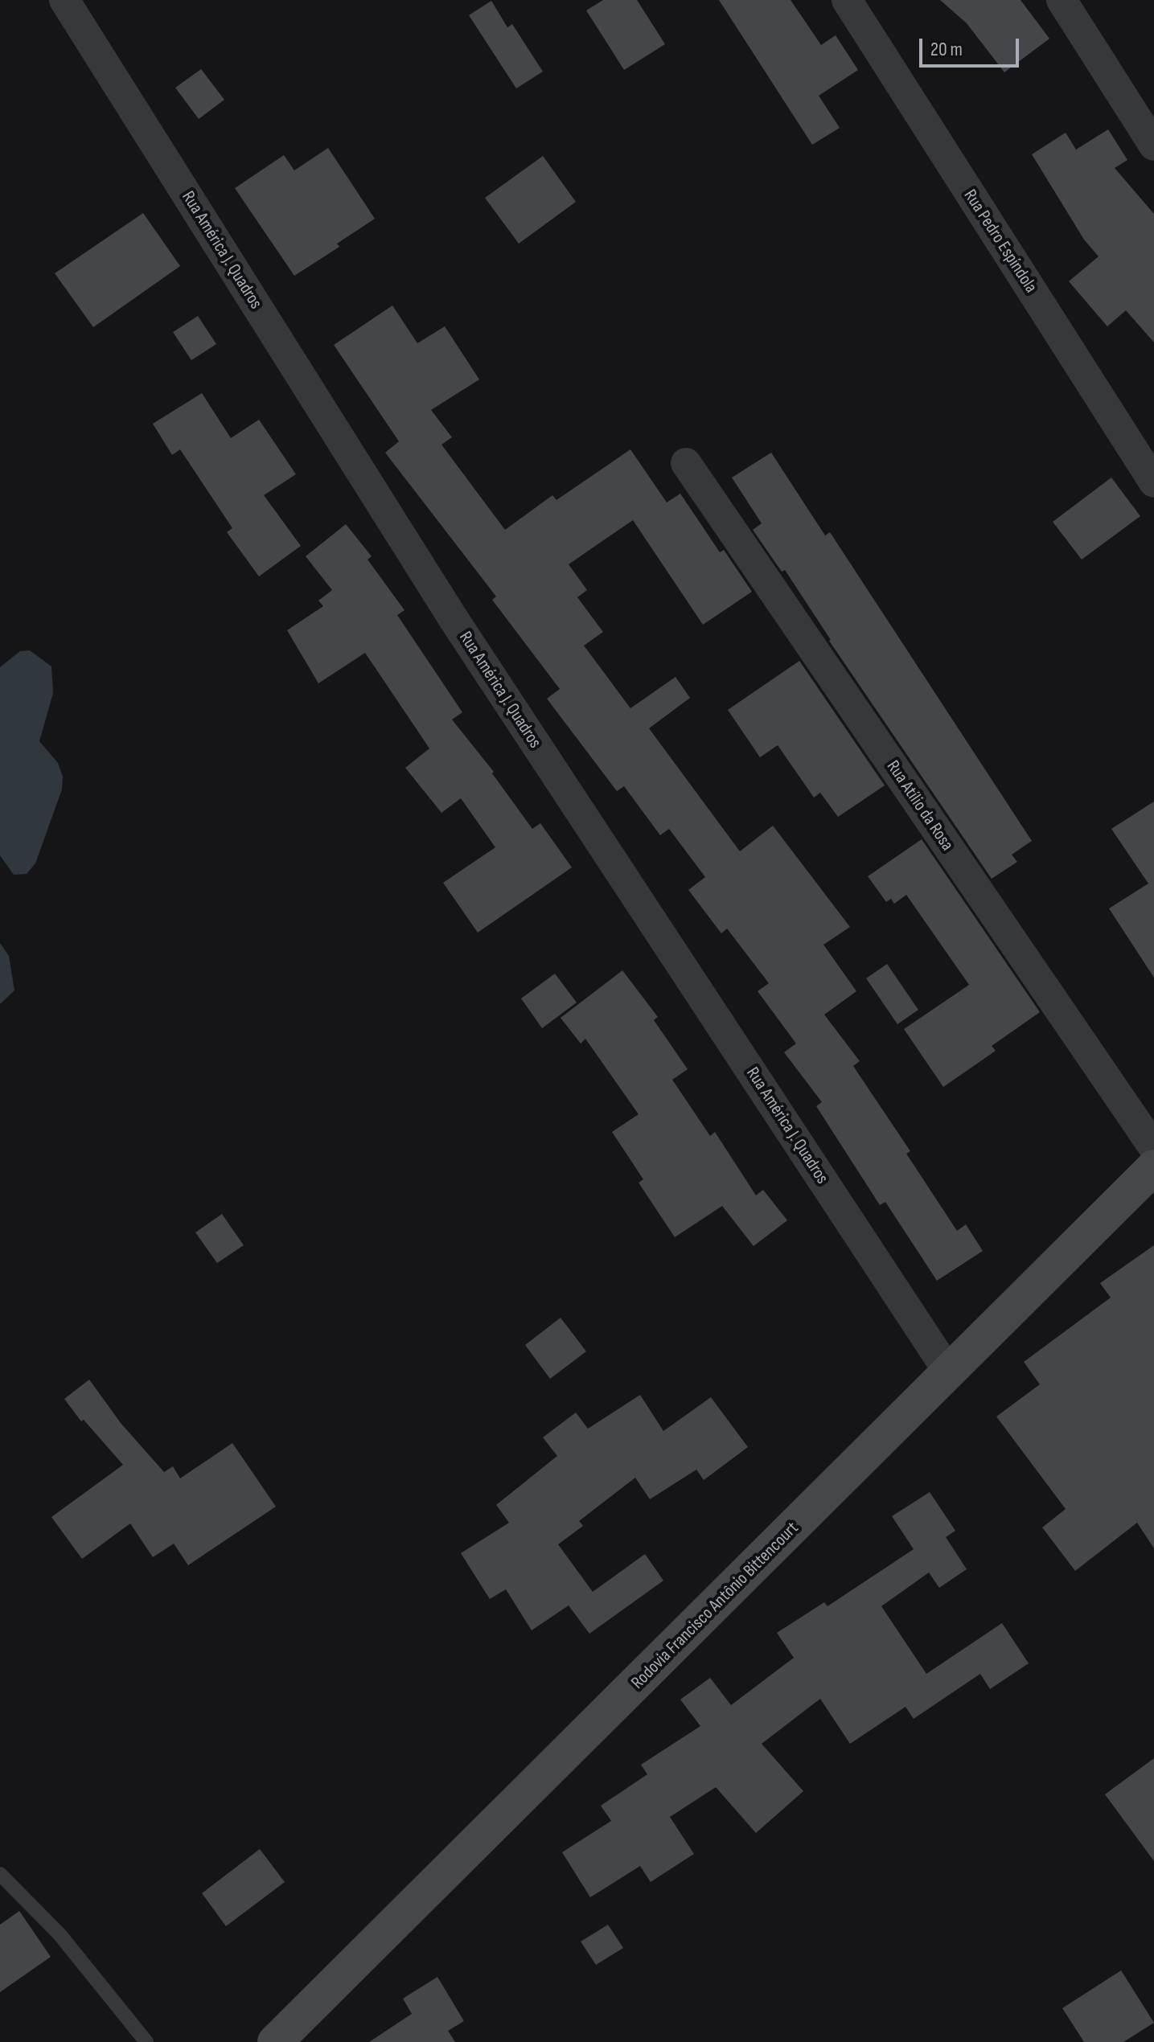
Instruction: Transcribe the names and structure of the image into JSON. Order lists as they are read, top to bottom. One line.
{"streets":{"street":["Rua Pedro Espíndola","Rua América J. Quadros","Rua Atílio da Rosa","Rodovia Francisco Antônio Bittencourt"]},"crossings":[["Rua América J. Quadros","Rodovia Francisco Antônio Bittencourt"]],"scale_bar":"20 m"}
